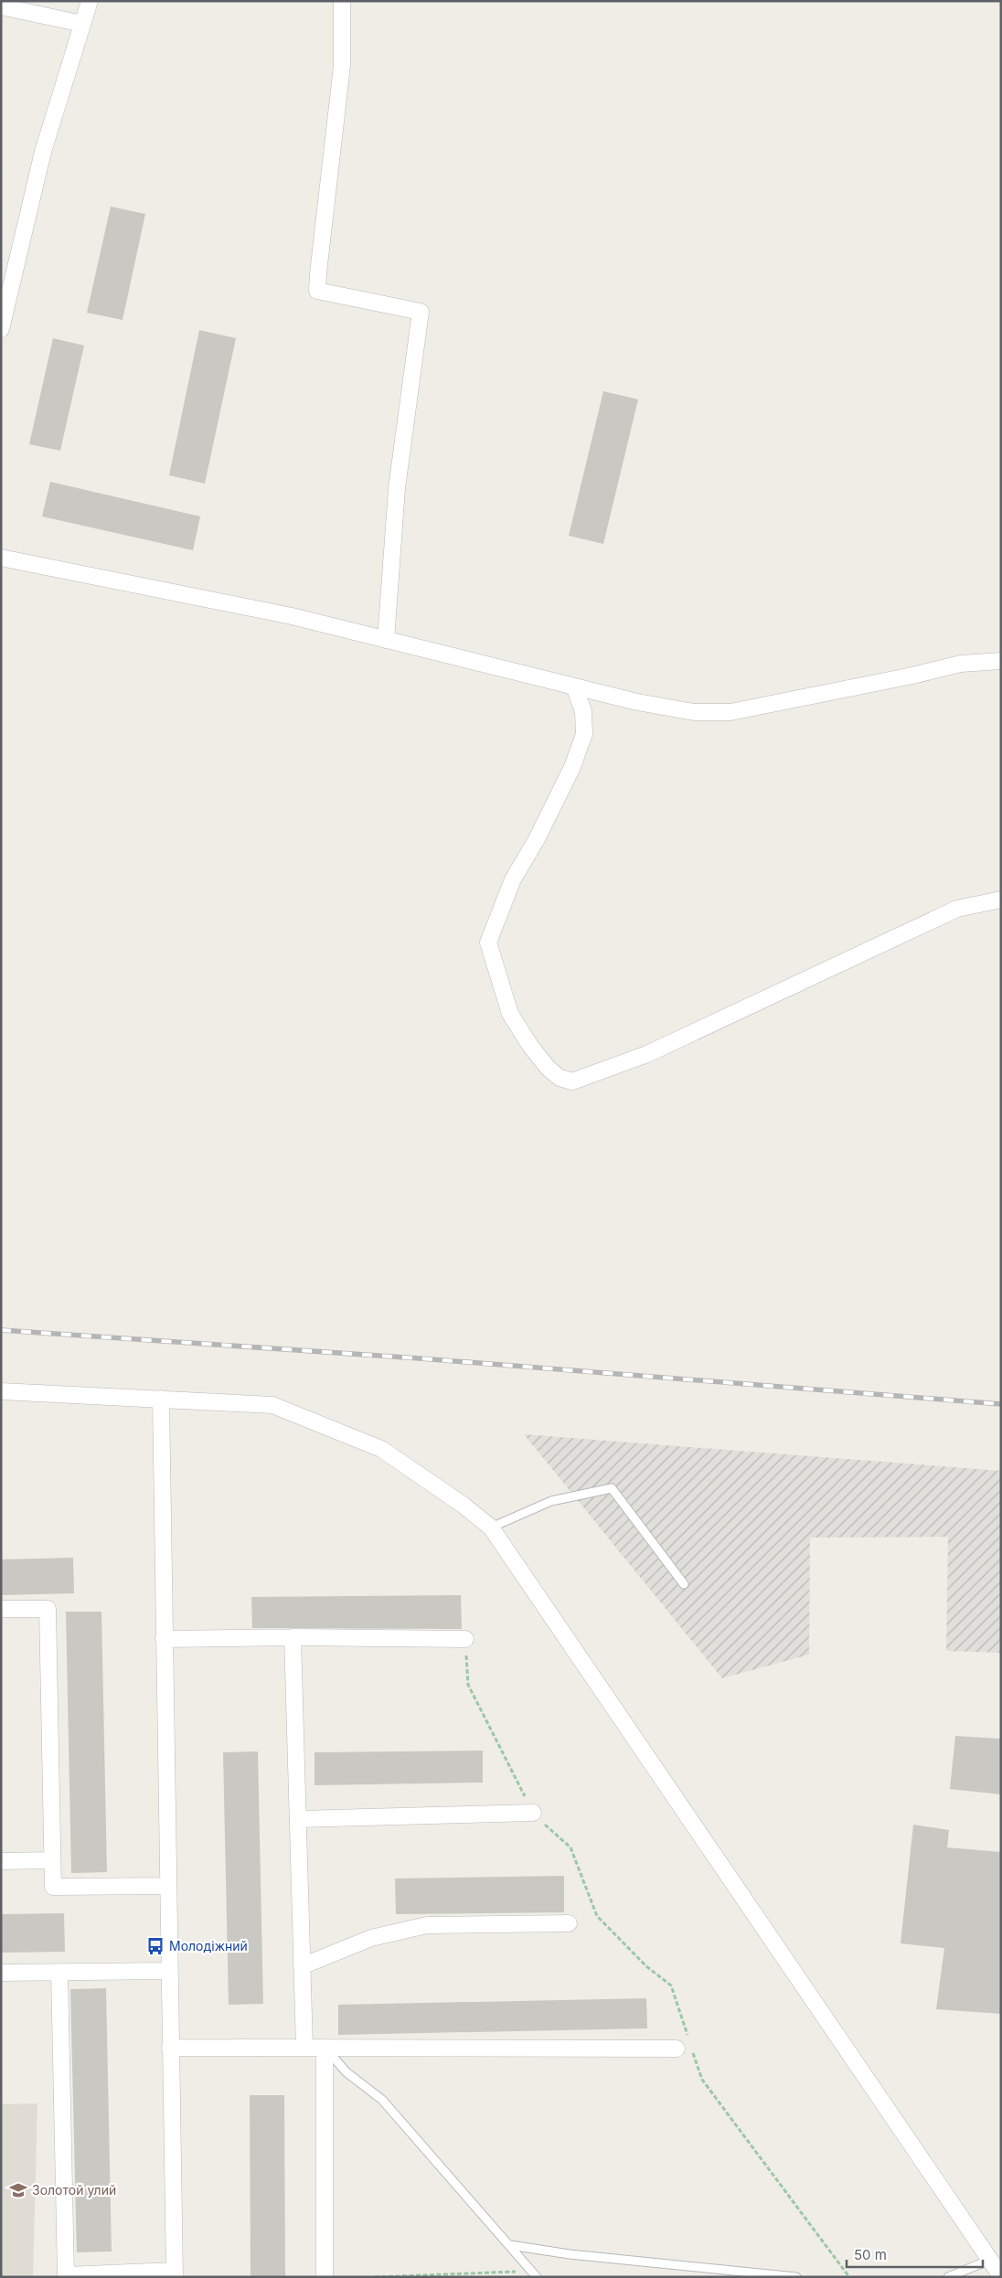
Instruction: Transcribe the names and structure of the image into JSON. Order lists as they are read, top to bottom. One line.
{"places":{"bus stop":["Молодіжний"],"school or university":["Золотой улий"]},"scale_bar":"50 m"}
